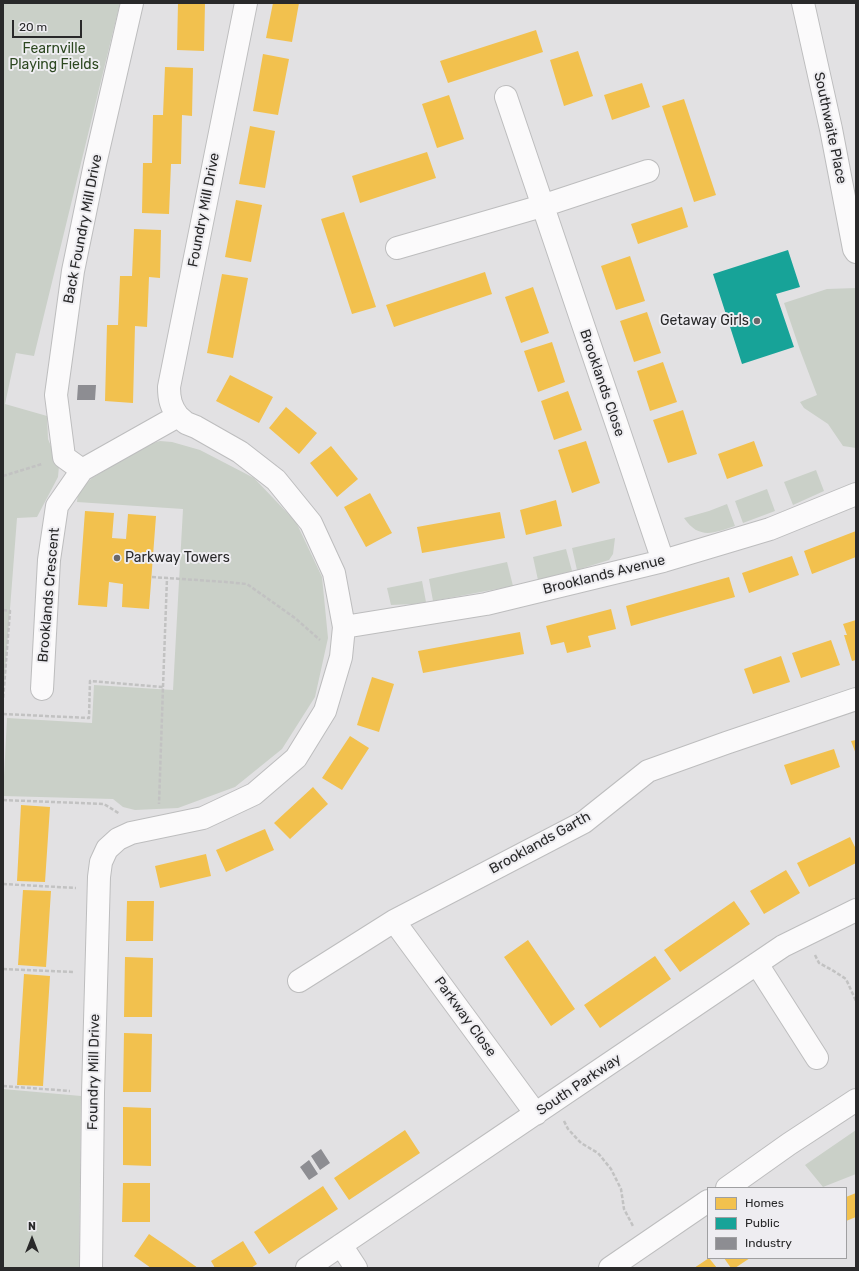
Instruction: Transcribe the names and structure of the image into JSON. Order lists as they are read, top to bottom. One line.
{"streets":{"street":["Southwaite Place","Foundry Mill Drive","Back Foundry Mill Drive","Brooklands Close","Brooklands Avenue","Brooklands Crescent","Brooklands Garth","Parkway Close","South Parkway"]},"crossings":[["Foundry Mill Drive","Brooklands Crescent"],["Brooklands Close","Brooklands Avenue"],["Brooklands Garth","Parkway Close"],["Parkway Close","South Parkway"]],"parks":["Fearnville Playing Fields"],"places":["Getaway Girls","Parkway Towers"],"legend":["Homes","Public","Industry"],"scale_bar":"20 m","north":"top"}
